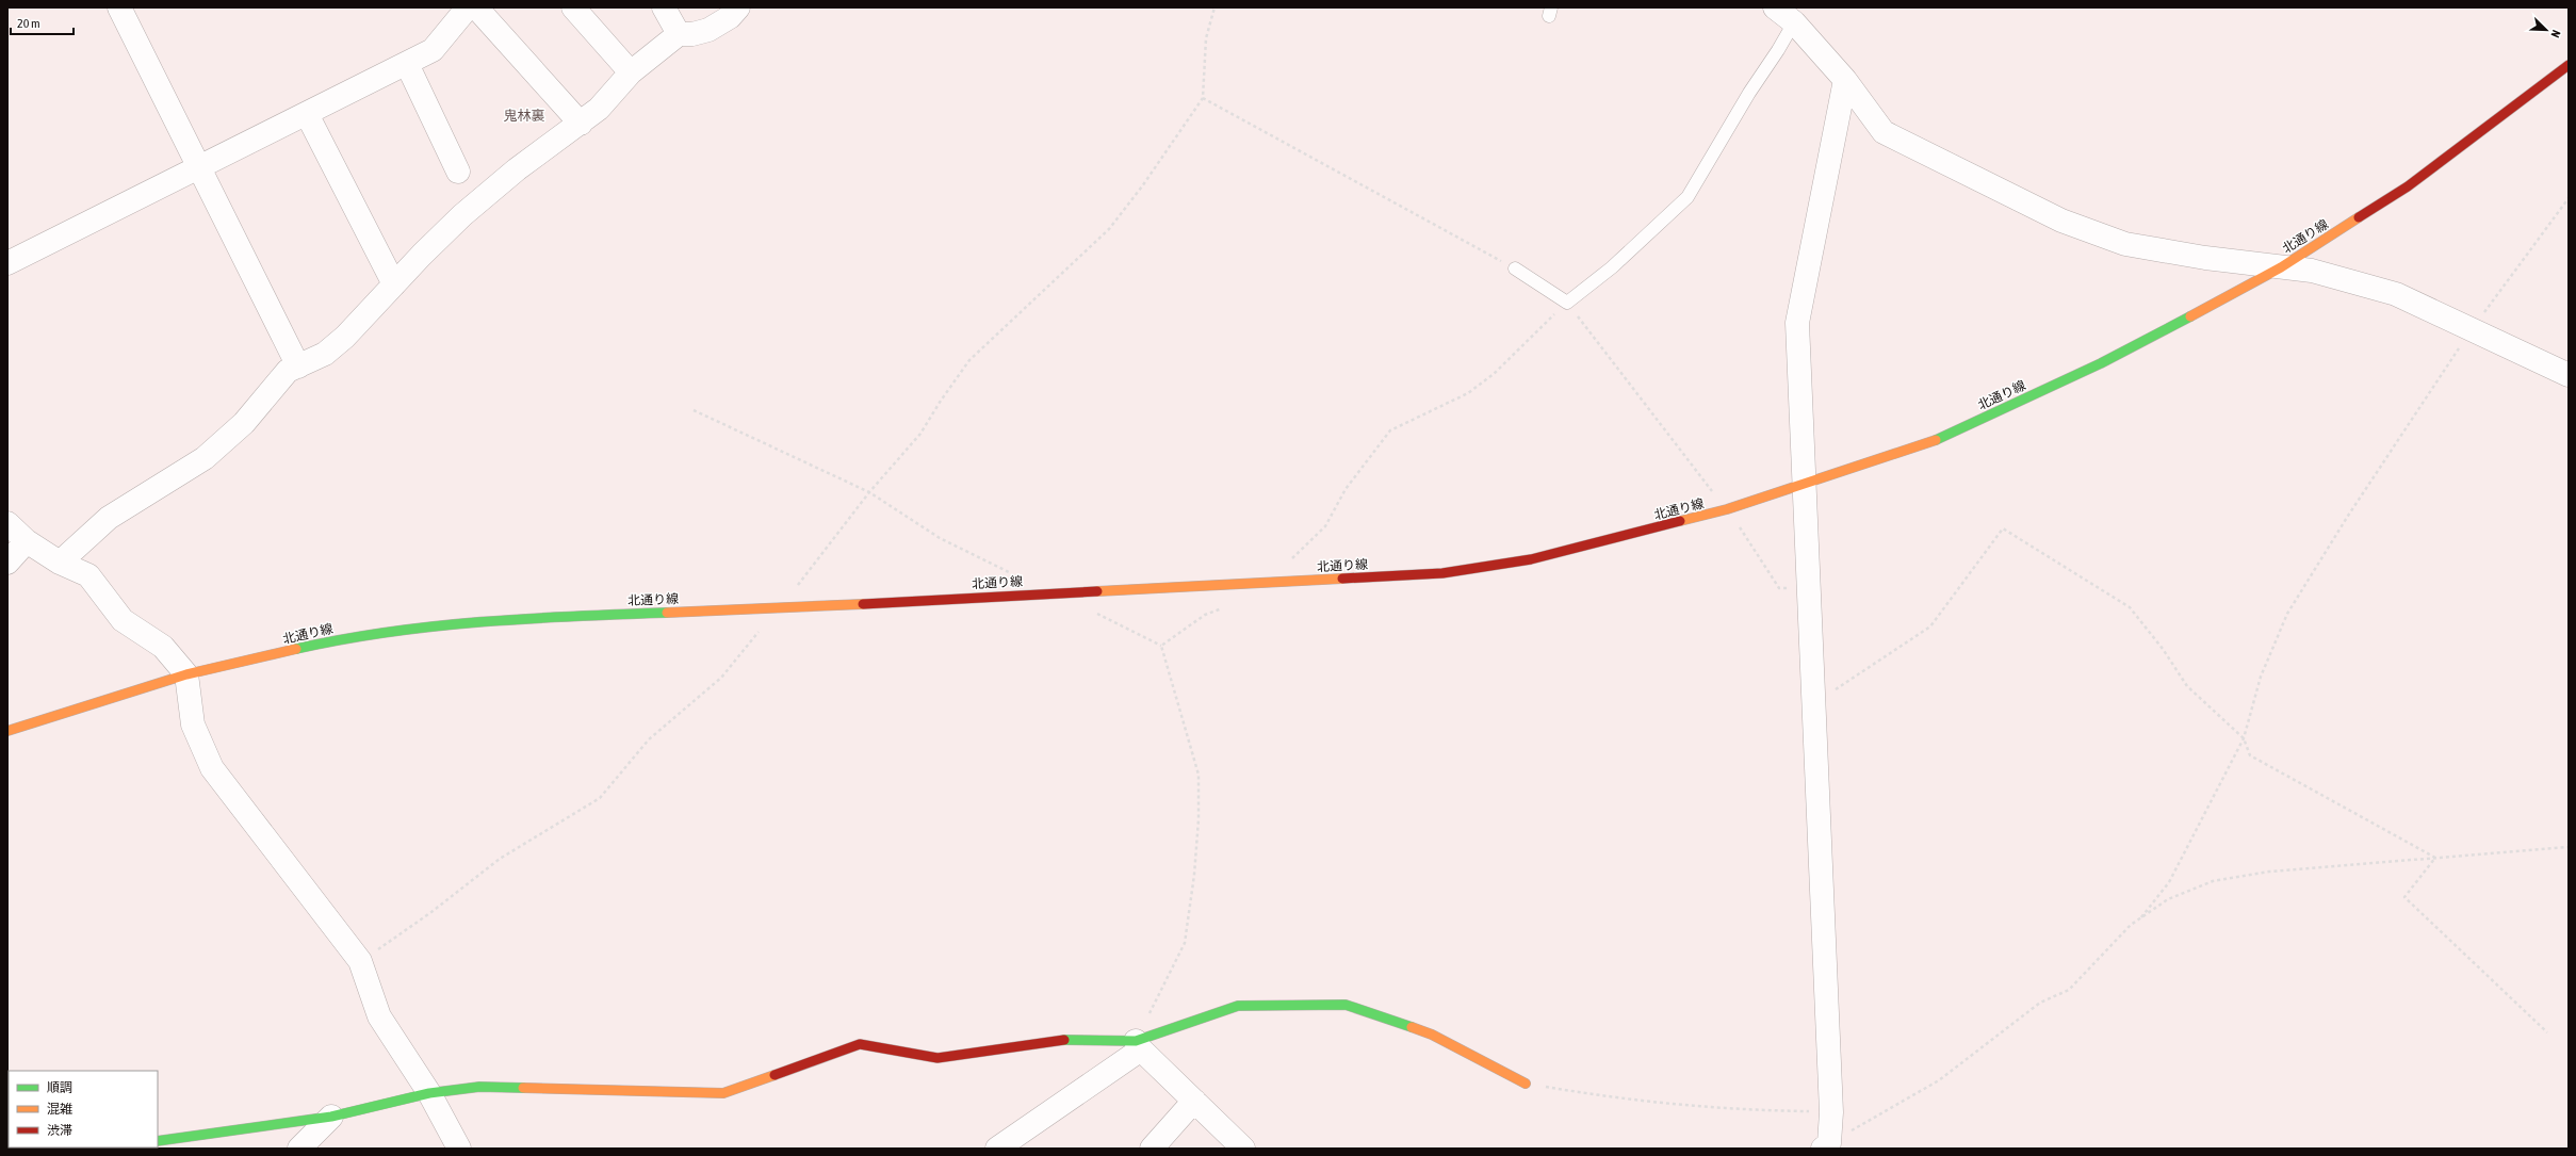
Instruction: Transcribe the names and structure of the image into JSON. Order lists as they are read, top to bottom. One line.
{"streets":{"street":["北通り線"]},"districts":["鬼林裏"],"legend":["順調","混雑","渋滞"],"scale_bar":"20 m","north":"bottom right"}
